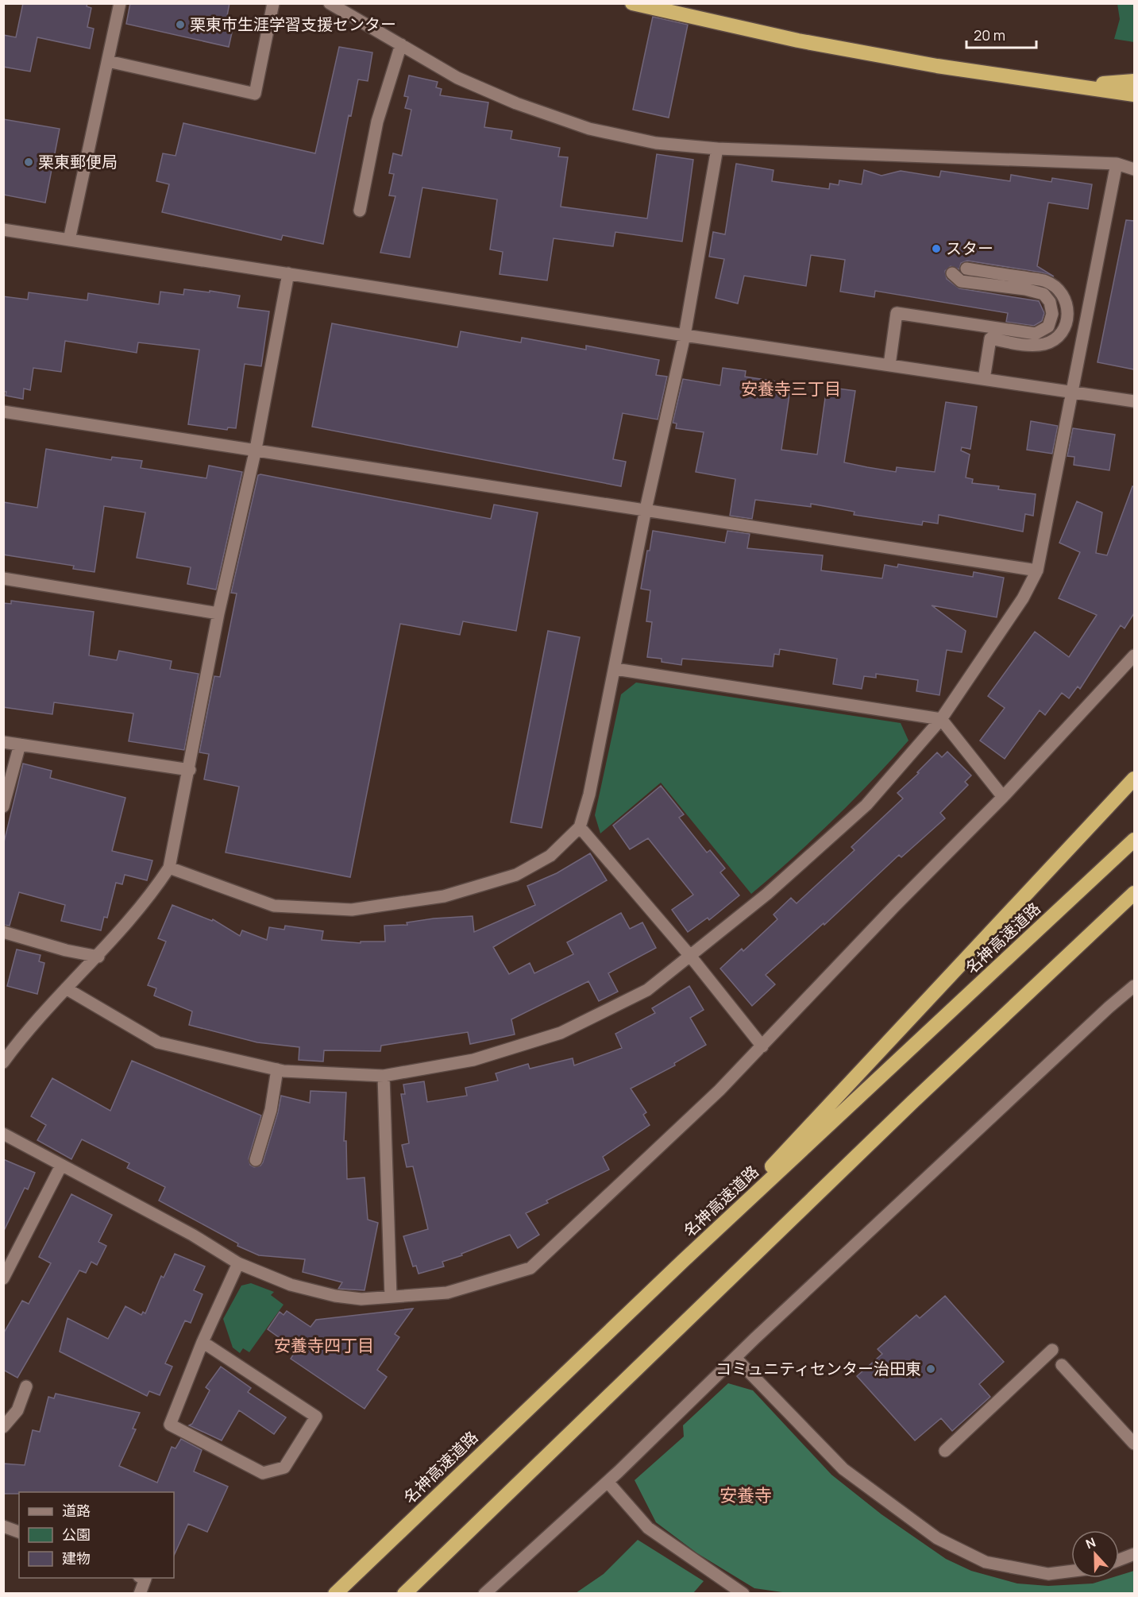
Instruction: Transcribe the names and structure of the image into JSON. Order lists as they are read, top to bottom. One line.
{"streets":{"highway":["名神高速道路"]},"districts":["安養寺三丁目","安養寺四丁目","安養寺"],"places":["栗東市生涯学習支援センター","栗東郵便局","スター","コミュニティセンター治田東"],"legend":["道路","公園","建物"],"scale_bar":"20 m","north":"top"}
